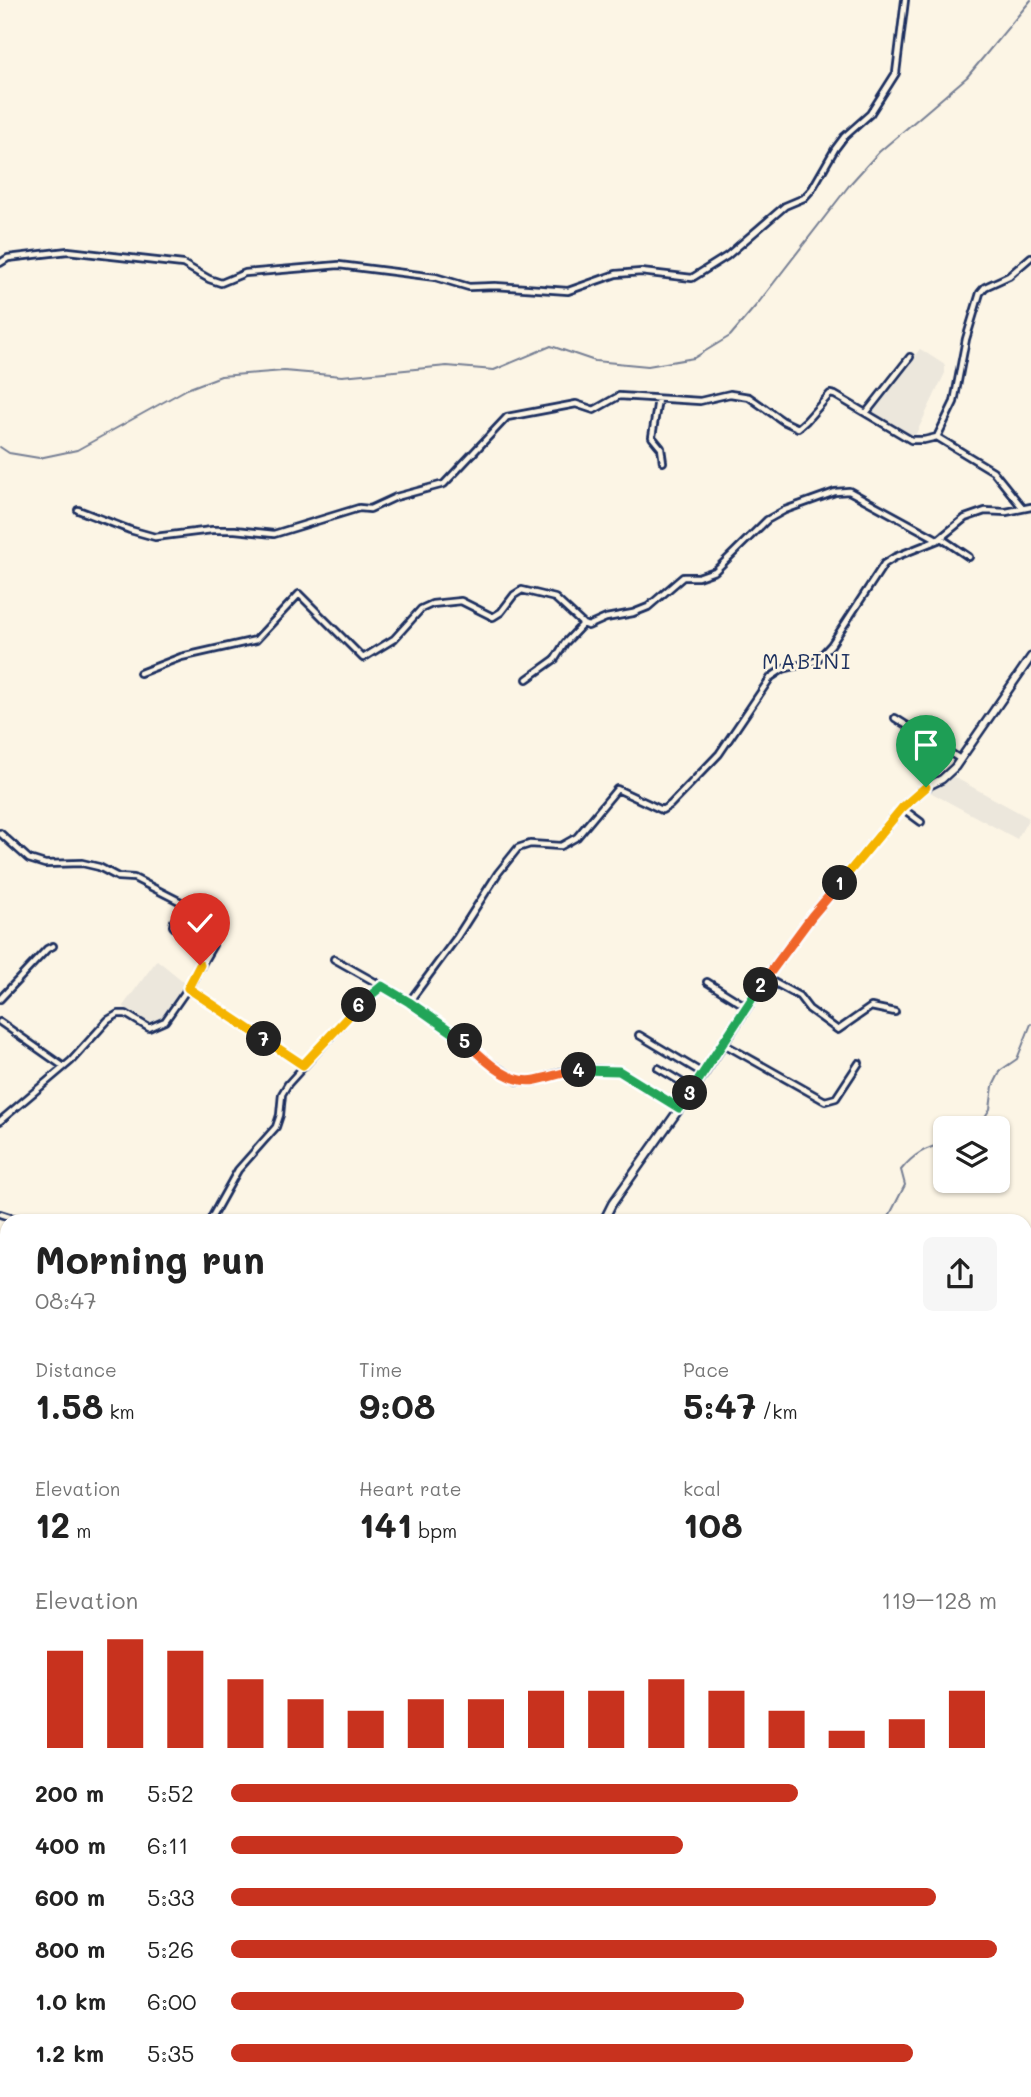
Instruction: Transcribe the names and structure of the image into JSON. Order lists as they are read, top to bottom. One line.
{"districts":["MABINI"],"page":{"pins":["1","2","6","7","5","4","3"],"heading":["Morning run","08:47"],"stats":[["Distance","1.58 km"],["Time","9:08"],["Pace","5:47 /km"],["Elevation","12 m"],["Heart rate","141 bpm"],["kcal","108"]],"chart":["Elevation","119–128 m"],"list":[{"name":"200 m","note":"5:52"},{"name":"400 m","note":"6:11"},{"name":"600 m","note":"5:33"},{"name":"800 m","note":"5:26"},{"name":"1.0 km","note":"6:00"},{"name":"1.2 km","note":"5:35"}]}}
